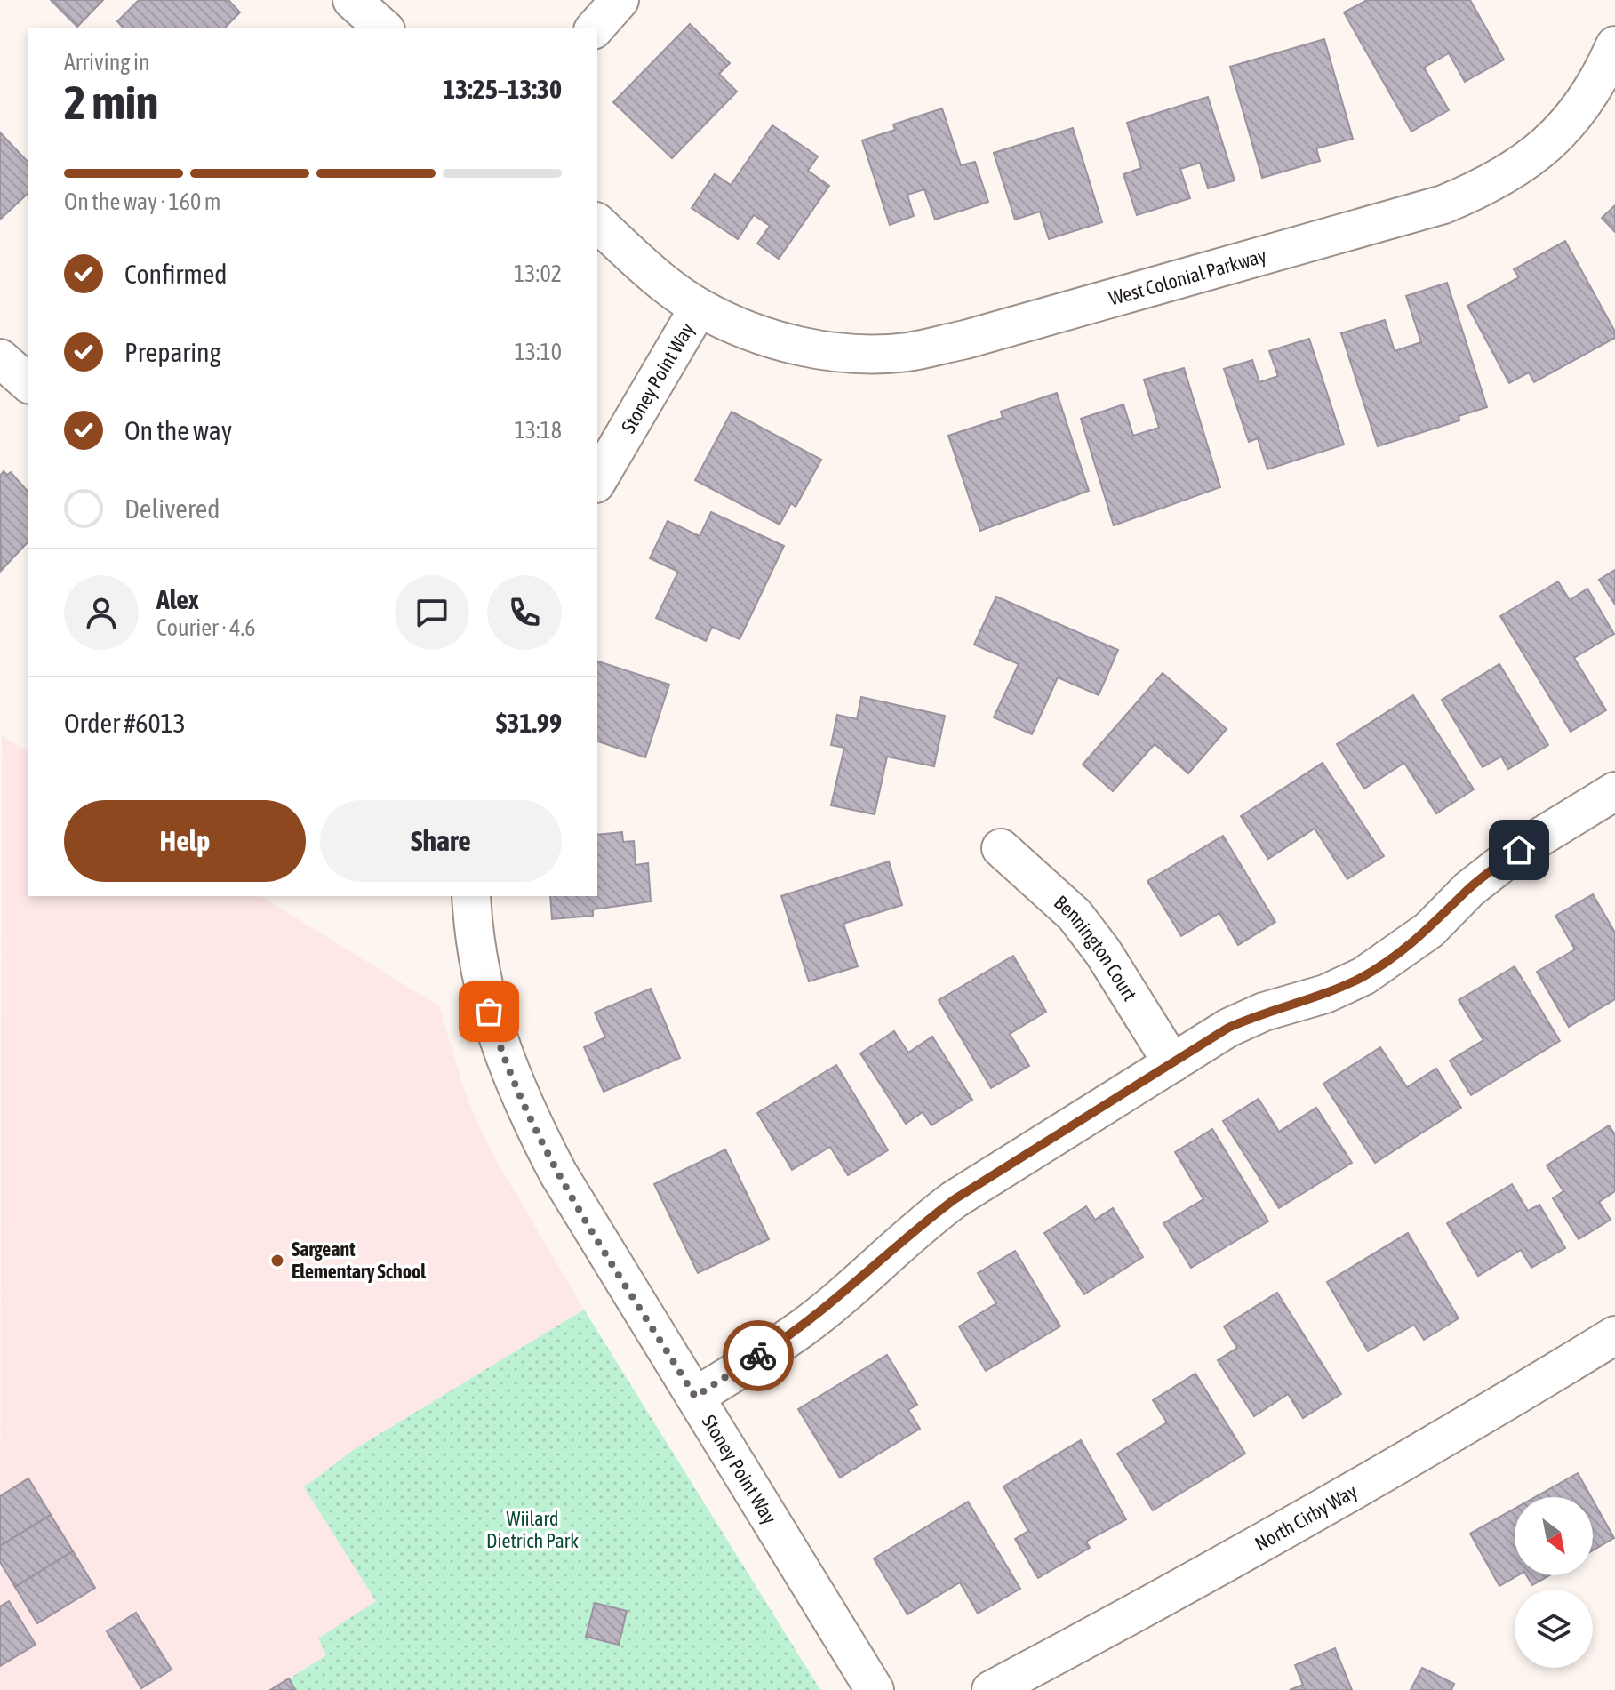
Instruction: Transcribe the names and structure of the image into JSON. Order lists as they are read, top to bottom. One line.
{"streets":{"street":["West Colonial Parkway","Stoney Point Way","Bennington Court","North Cirby Way"]},"crossings":[["West Colonial Parkway","Stoney Point Way"]],"parks":["Wiilard Dietrich Park"],"places":["Sargeant Elementary School"],"north":"bottom right","page":{"heading":["2 min","Arriving in","13:25–13:30"],"panel":["Alex","Courier · 4.6","Order #6013","$31.99"],"bar":"On the way · 160 m","list":[["Confirmed","13:02"],["Preparing","13:10"],["On the way","13:18"],"Delivered"],"buttons":["Help","Share"]}}
